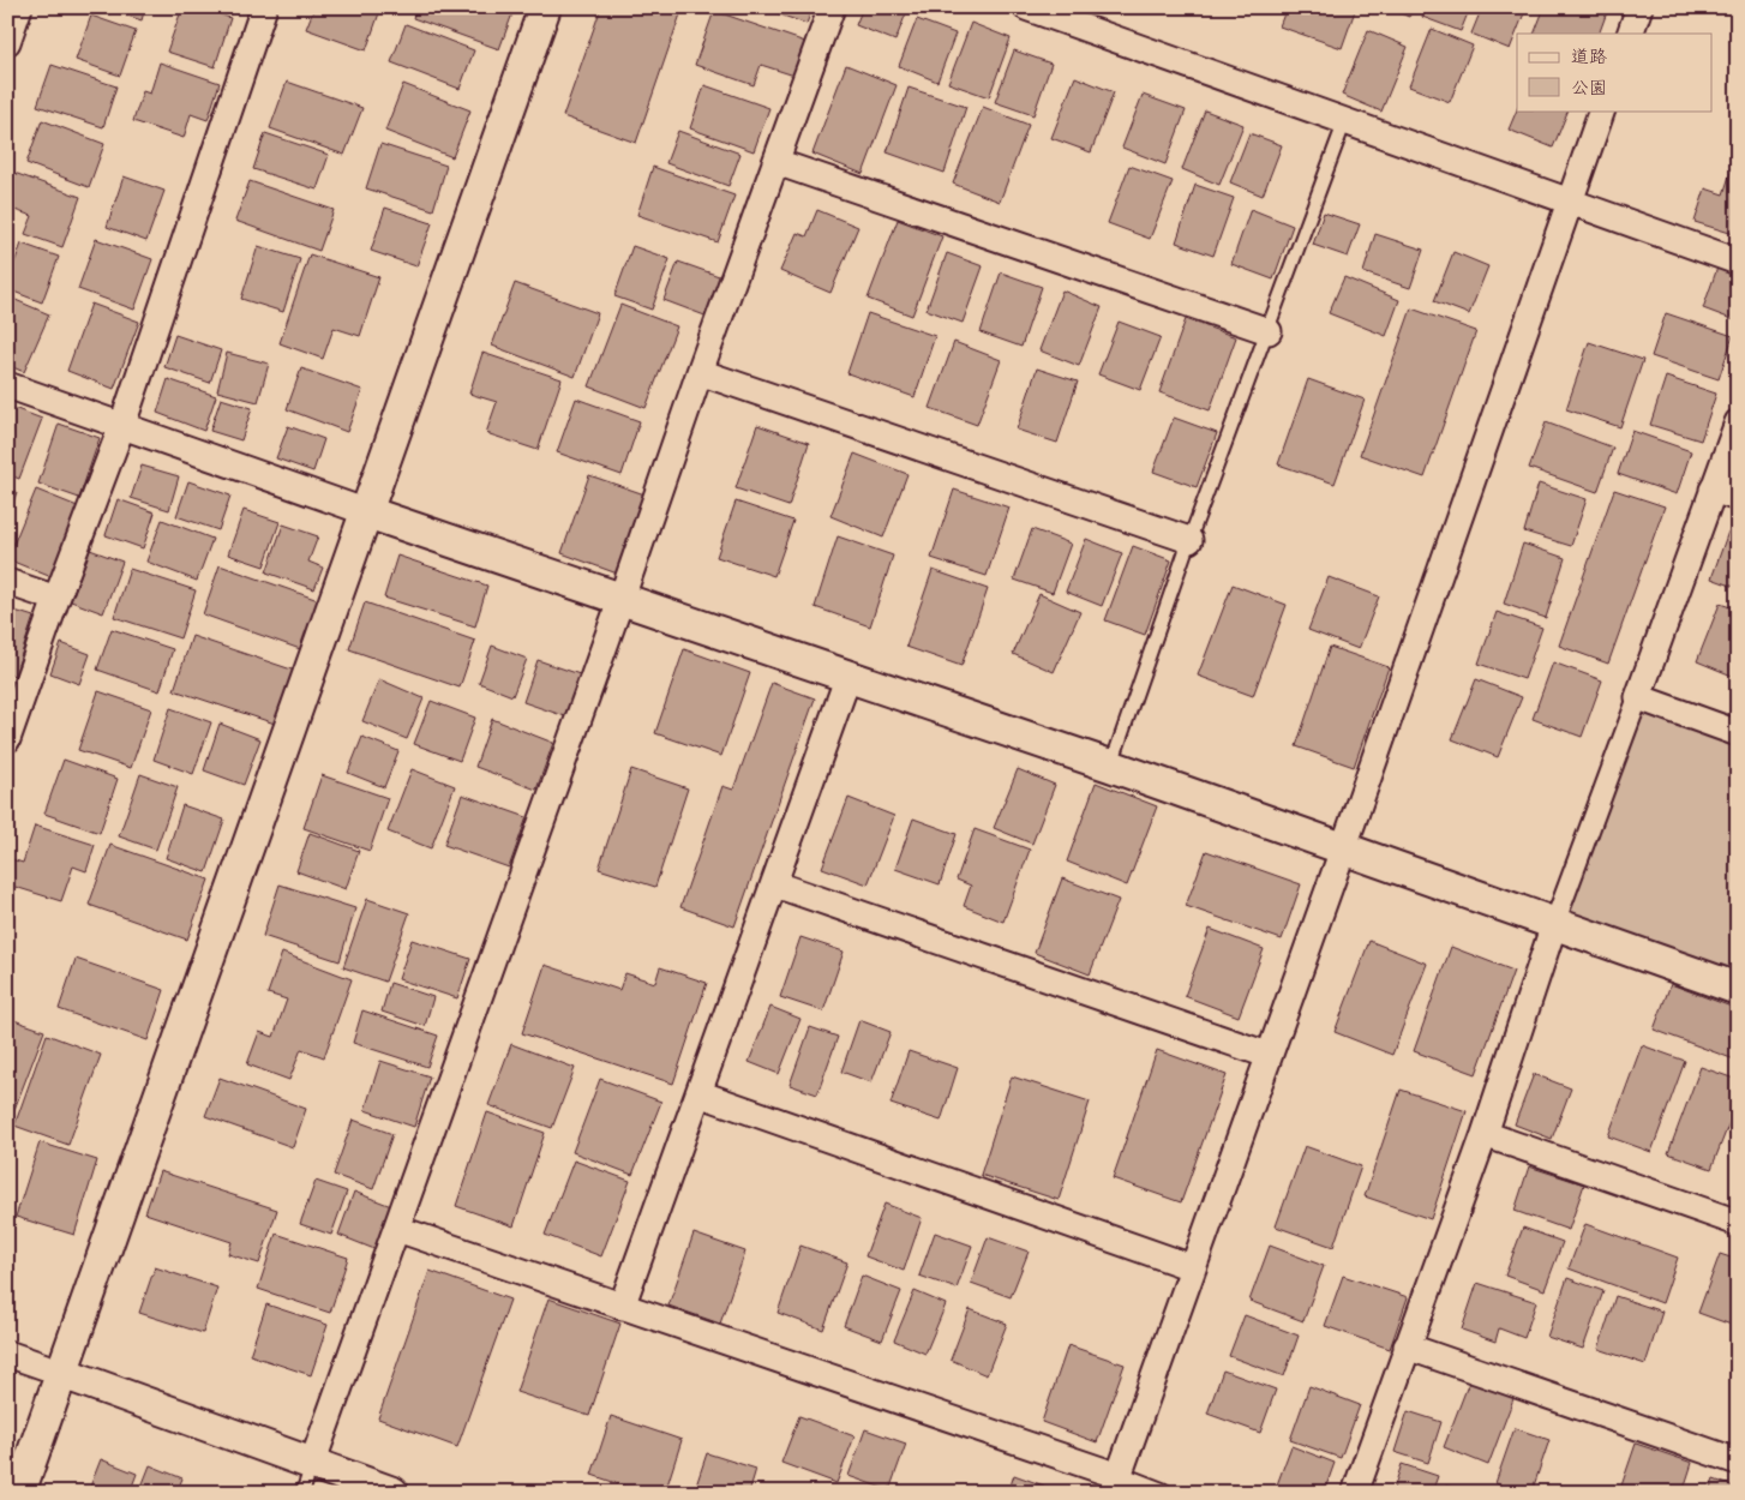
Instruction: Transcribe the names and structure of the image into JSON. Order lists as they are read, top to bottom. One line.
{"legend":["道路","公園"]}
